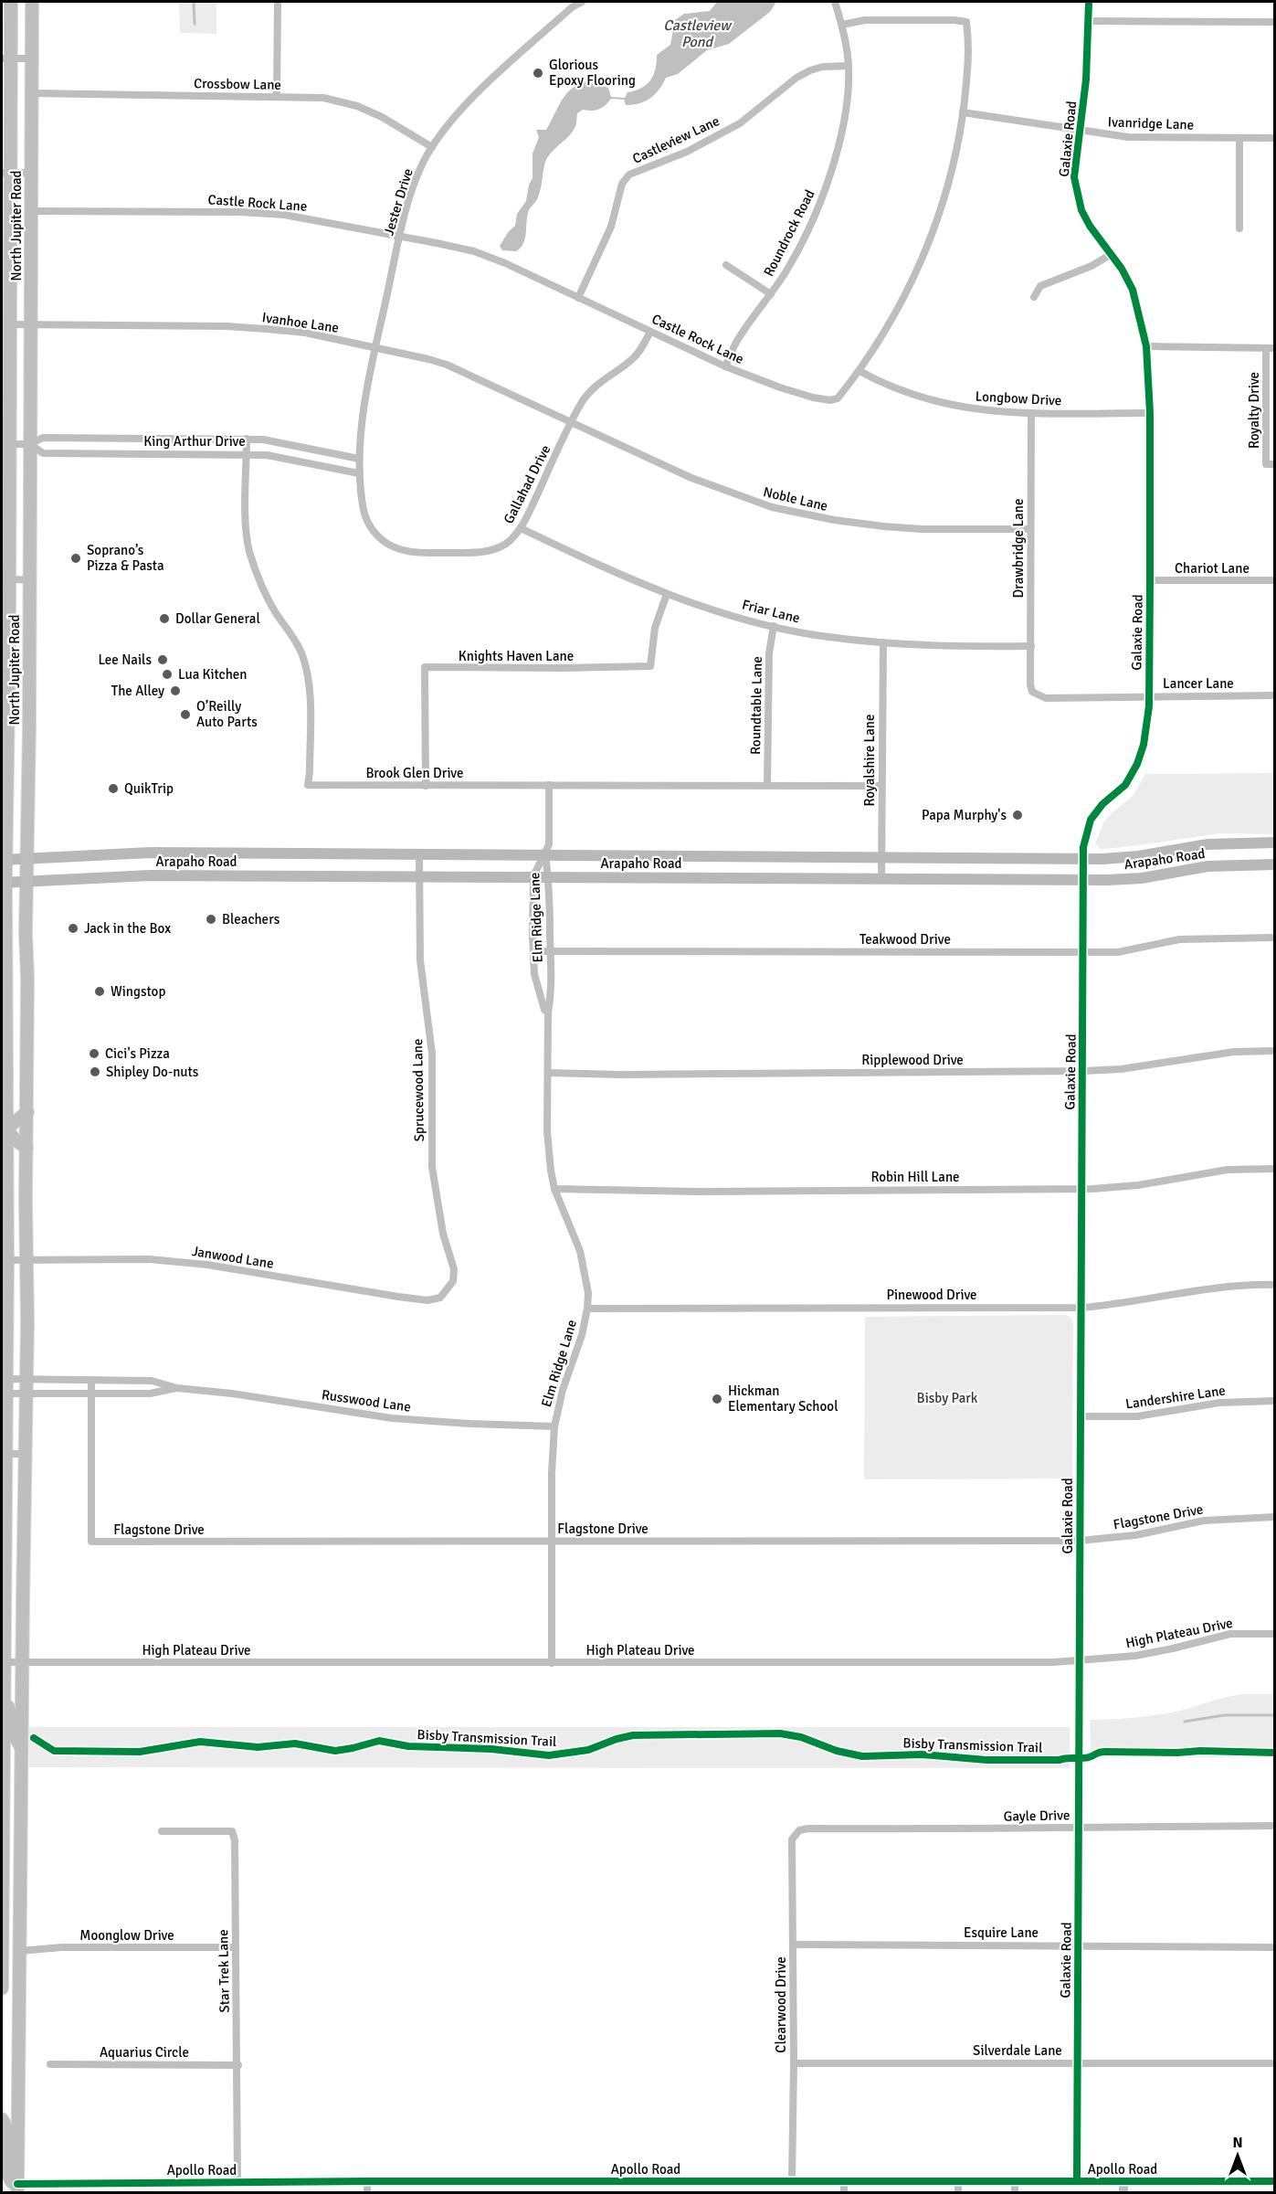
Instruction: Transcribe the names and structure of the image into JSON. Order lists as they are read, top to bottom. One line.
{"streets":{"main road":["North Jupiter Road","Arapaho Road"],"street":["Crossbow Lane","Ivanridge Lane","Galaxie Road","Castleview Lane","Jester Drive","Castle Rock Lane","Roundrock Road","Ivanhoe Lane","Longbow Drive","Royalty Drive","King Arthur Drive","Gallahad Drive","Noble Lane","Drawbridge Lane","Chariot Lane","Friar Lane","Knights Haven Lane","Lancer Lane","Roundtable Lane","Royalshire Lane","Brook Glen Drive","Elm Ridge Lane","Teakwood Drive","Ripplewood Drive","Sprucewood Lane","Robin Hill Lane","Janwood Lane","Pinewood Drive","Landershire Lane","Russwood Lane","Flagstone Drive","High Plateau Drive","Gayle Drive","Esquire Lane","Moonglow Drive","Star Trek Lane","Clearwood Drive","Silverdale Lane","Aquarius Circle","Apollo Road"],"cycle path":["Bisby Transmission Trail"]},"crossings":[["Crossbow Lane","Jester Drive"],["Crossbow Lane","North Jupiter Road"],["Ivanridge Lane","Galaxie Road"],["Ivanridge Lane","Castle Rock Lane"],["Galaxie Road","Longbow Drive"],["Galaxie Road","Chariot Lane"],["Galaxie Road","Lancer Lane"],["Galaxie Road","Arapaho Road"],["Galaxie Road","Teakwood Drive"],["Galaxie Road","Ripplewood Drive"],["Galaxie Road","Robin Hill Lane"],["Galaxie Road","Pinewood Drive"],["Galaxie Road","Landershire Lane"],["Galaxie Road","Flagstone Drive"],["Galaxie Road","High Plateau Drive"],["Galaxie Road","Gayle Drive"],["Galaxie Road","Esquire Lane"],["Galaxie Road","Silverdale Lane"],["Galaxie Road","Apollo Road"],["Castleview Lane","Castle Rock Lane"],["Castleview Lane","Roundrock Road"],["Jester Drive","Castle Rock Lane"],["Jester Drive","Ivanhoe Lane"],["Jester Drive","King Arthur Drive"],["Jester Drive","Gallahad Drive"],["Castle Rock Lane","North Jupiter Road"],["Castle Rock Lane","Roundrock Road"],["Castle Rock Lane","Longbow Drive"],["Castle Rock Lane","Gallahad Drive"],["North Jupiter Road","Ivanhoe Lane"],["North Jupiter Road","King Arthur Drive"],["North Jupiter Road","Arapaho Road"],["North Jupiter Road","Janwood Lane"],["North Jupiter Road","Russwood Lane"],["North Jupiter Road","High Plateau Drive"],["North Jupiter Road","Moonglow Drive"],["North Jupiter Road","Apollo Road"],["Ivanhoe Lane","Gallahad Drive"],["Ivanhoe Lane","Noble Lane"],["Longbow Drive","Drawbridge Lane"],["King Arthur Drive","Gallahad Drive"],["King Arthur Drive","Brook Glen Drive"],["Gallahad Drive","Noble Lane"],["Gallahad Drive","Friar Lane"],["Noble Lane","Drawbridge Lane"],["Drawbridge Lane","Friar Lane"],["Drawbridge Lane","Lancer Lane"],["Friar Lane","Knights Haven Lane"],["Friar Lane","Roundtable Lane"],["Friar Lane","Royalshire Lane"],["Knights Haven Lane","Brook Glen Drive"],["Roundtable Lane","Brook Glen Drive"],["Royalshire Lane","Brook Glen Drive"],["Royalshire Lane","Arapaho Road"],["Brook Glen Drive","Elm Ridge Lane"],["Arapaho Road","Elm Ridge Lane"],["Arapaho Road","Sprucewood Lane"],["Elm Ridge Lane","Teakwood Drive"],["Elm Ridge Lane","Ripplewood Drive"],["Elm Ridge Lane","Robin Hill Lane"],["Elm Ridge Lane","Pinewood Drive"],["Elm Ridge Lane","Russwood Lane"],["Elm Ridge Lane","Flagstone Drive"],["Elm Ridge Lane","High Plateau Drive"],["Sprucewood Lane","Janwood Lane"],["Russwood Lane","Flagstone Drive"],["Gayle Drive","Clearwood Drive"],["Esquire Lane","Clearwood Drive"],["Moonglow Drive","Star Trek Lane"],["Star Trek Lane","Aquarius Circle"],["Star Trek Lane","Apollo Road"],["Clearwood Drive","Silverdale Lane"],["Clearwood Drive","Apollo Road"]],"water":["Castleview Pond"],"parks":["Bisby Park"],"places":["Glorious Epoxy Flooring","Soprano’s Pizza & Pasta","Dollar General","Lee Nails","Lua Kitchen","The Alley","O’Reilly Auto Parts","QuikTrip","Papa Murphy's","Bleachers","Jack in the Box","Wingstop","Cici's Pizza","Shipley Do-nuts","Hickman Elementary School"],"north":"top"}
